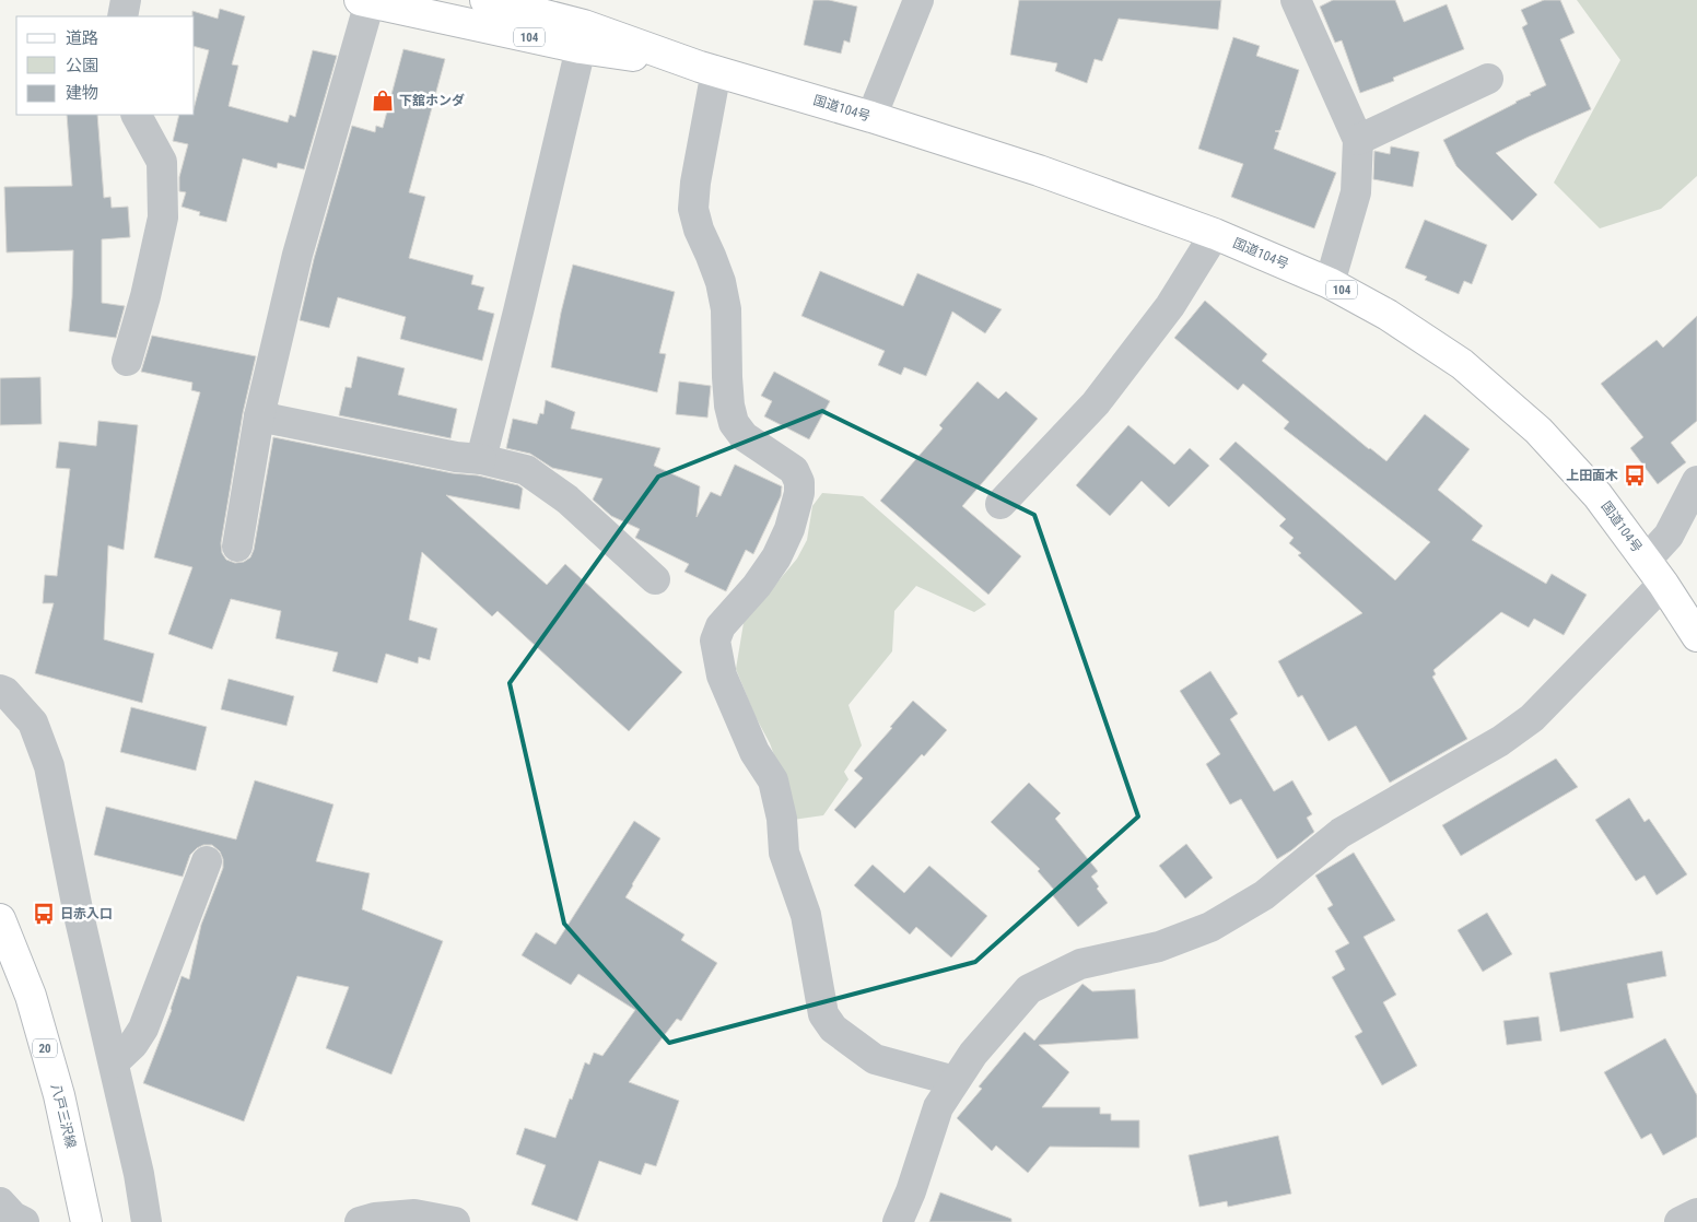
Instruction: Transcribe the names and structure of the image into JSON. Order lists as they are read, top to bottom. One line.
{"streets":{"main road":["104","国道104号","20","八戸三沢線"]},"places":{"shop":["下舘ホンダ"],"bus stop":["上田面木","日赤入口"]},"legend":["道路","公園","建物"]}
